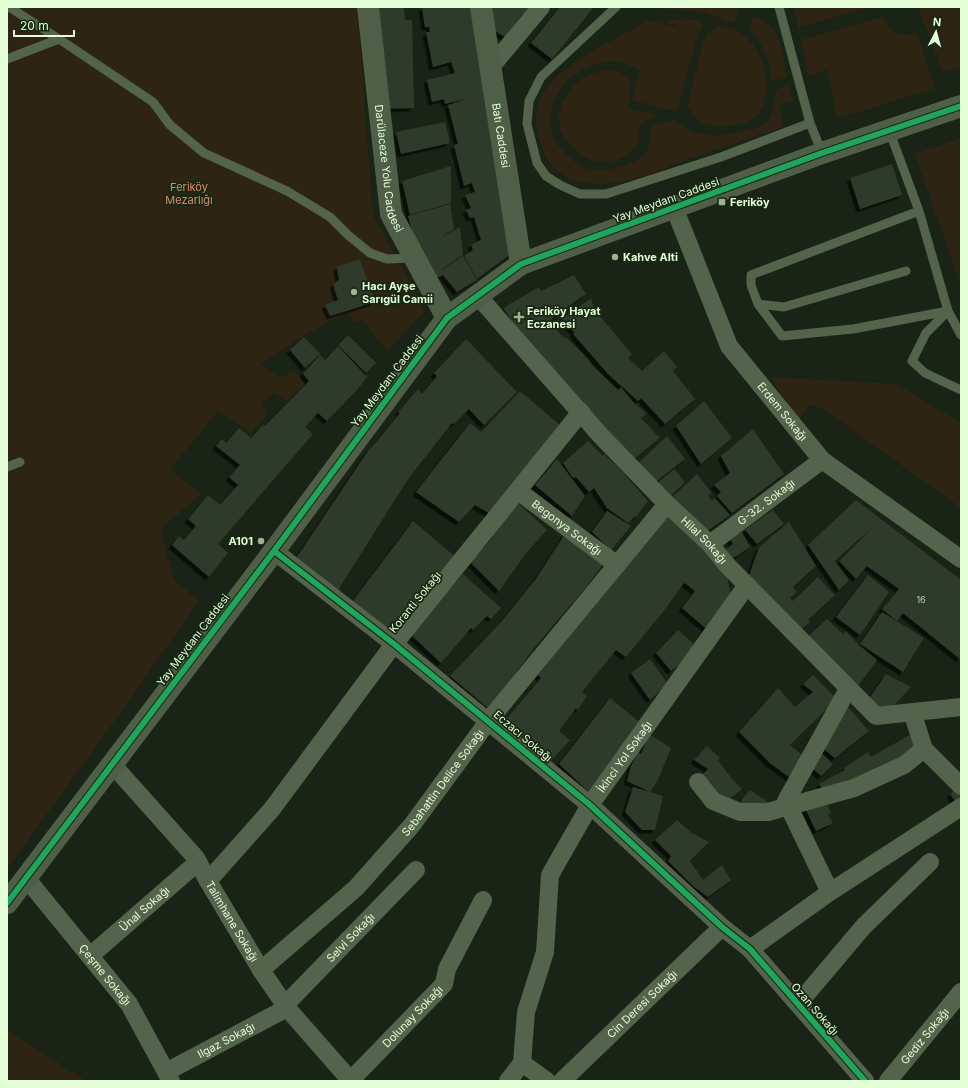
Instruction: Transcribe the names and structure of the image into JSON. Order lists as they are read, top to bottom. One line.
{"streets":{"street":["Batı Caddesi","Darülaceze Yolu Caddesi","Yay Meydanı Caddesi","Erdem Sokağı","G-32. Sokağı","Begonya Sokağı","Hilal Sokağı","Koranti Sokağı","Eczacı Sokağı","İkinci Yol Sokağı","Sebahattin Delice Sokağı","Ünal Sokağı","Talimhane Sokağı","Selvi Sokağı","Çeşme Sokağı","Cin Deresi Sokağı","Ozan Sokağı","Dolunay Sokağı","Gediz Sokağı","Ilgaz Sokağı"]},"crossings":[["Batı Caddesi","Yay Meydanı Caddesi"],["Darülaceze Yolu Caddesi","Yay Meydanı Caddesi"],["Yay Meydanı Caddesi","Erdem Sokağı"],["Yay Meydanı Caddesi","Hilal Sokağı"],["Yay Meydanı Caddesi","Eczacı Sokağı"],["Yay Meydanı Caddesi","Talimhane Sokağı"],["Yay Meydanı Caddesi","Çeşme Sokağı"],["Erdem Sokağı","G-32. Sokağı"],["G-32. Sokağı","Hilal Sokağı"],["Begonya Sokağı","Koranti Sokağı"],["Begonya Sokağı","Sebahattin Delice Sokağı"],["Hilal Sokağı","Koranti Sokağı"],["Hilal Sokağı","İkinci Yol Sokağı"],["Hilal Sokağı","Sebahattin Delice Sokağı"],["Koranti Sokağı","Eczacı Sokağı"],["Koranti Sokağı","Talimhane Sokağı"],["Eczacı Sokağı","İkinci Yol Sokağı"],["Eczacı Sokağı","Sebahattin Delice Sokağı"],["Eczacı Sokağı","Cin Deresi Sokağı"],["Eczacı Sokağı","Ozan Sokağı"],["Sebahattin Delice Sokağı","Talimhane Sokağı"],["Ünal Sokağı","Talimhane Sokağı"],["Ünal Sokağı","Çeşme Sokağı"],["Talimhane Sokağı","Selvi Sokağı"],["Talimhane Sokağı","Dolunay Sokağı"],["Talimhane Sokağı","Ilgaz Sokağı"],["Selvi Sokağı","Ilgaz Sokağı"],["Çeşme Sokağı","Ilgaz Sokağı"]],"parks":["Feriköy Mezarlığı"],"places":{"transit":["Feriköy"],"other":["Kahve Alti","Hacı Ayşe Sarıgül Camii","A101"],"health":["Feriköy Hayat Eczanesi"]},"house_numbers":["16"],"scale_bar":"20 m","north":"top"}
